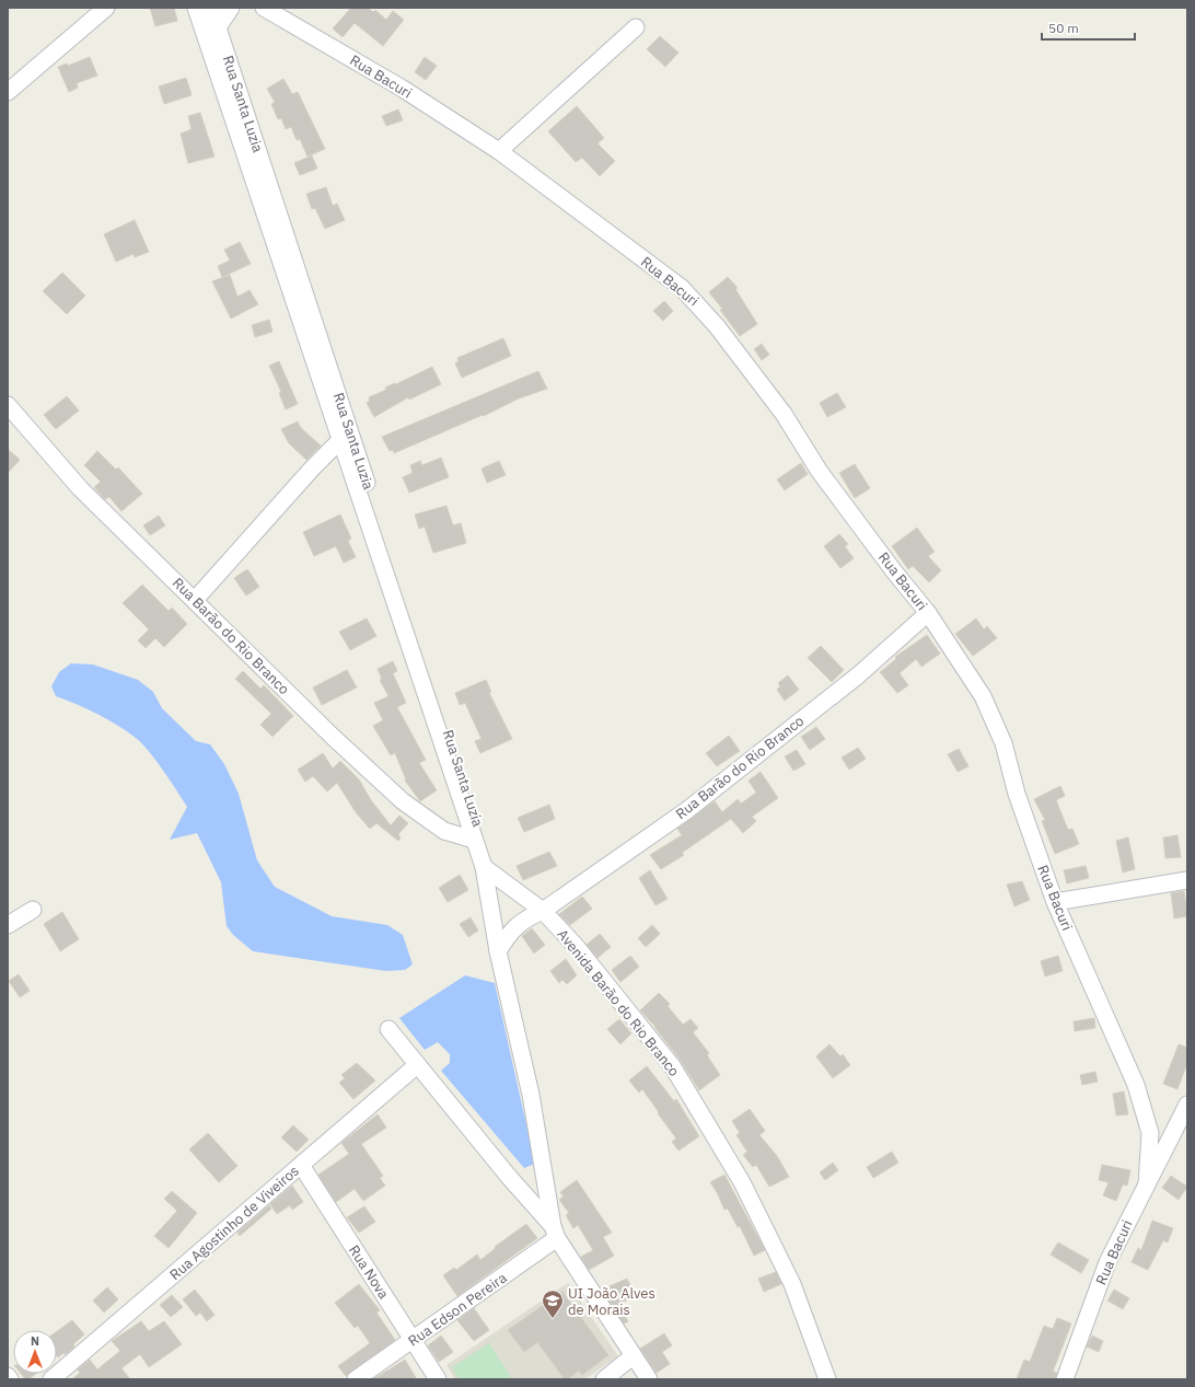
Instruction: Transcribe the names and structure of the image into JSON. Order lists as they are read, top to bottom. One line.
{"streets":{"street":["Rua Bacuri","Rua Santa Luzia","Rua Barão do Rio Branco","Avenida Barão do Rio Branco","Rua Agostinho de Viveiros","Rua Nova","Rua Edson Pereira"]},"crossings":[["Rua Bacuri","Rua Barão do Rio Branco"],["Rua Santa Luzia","Rua Barão do Rio Branco"],["Rua Santa Luzia","Avenida Barão do Rio Branco"],["Rua Barão do Rio Branco","Avenida Barão do Rio Branco"],["Rua Agostinho de Viveiros","Rua Nova"],["Rua Nova","Rua Edson Pereira"]],"places":{"school or university":["UI João Alves de Morais"]},"scale_bar":"50 m","north":"top"}
